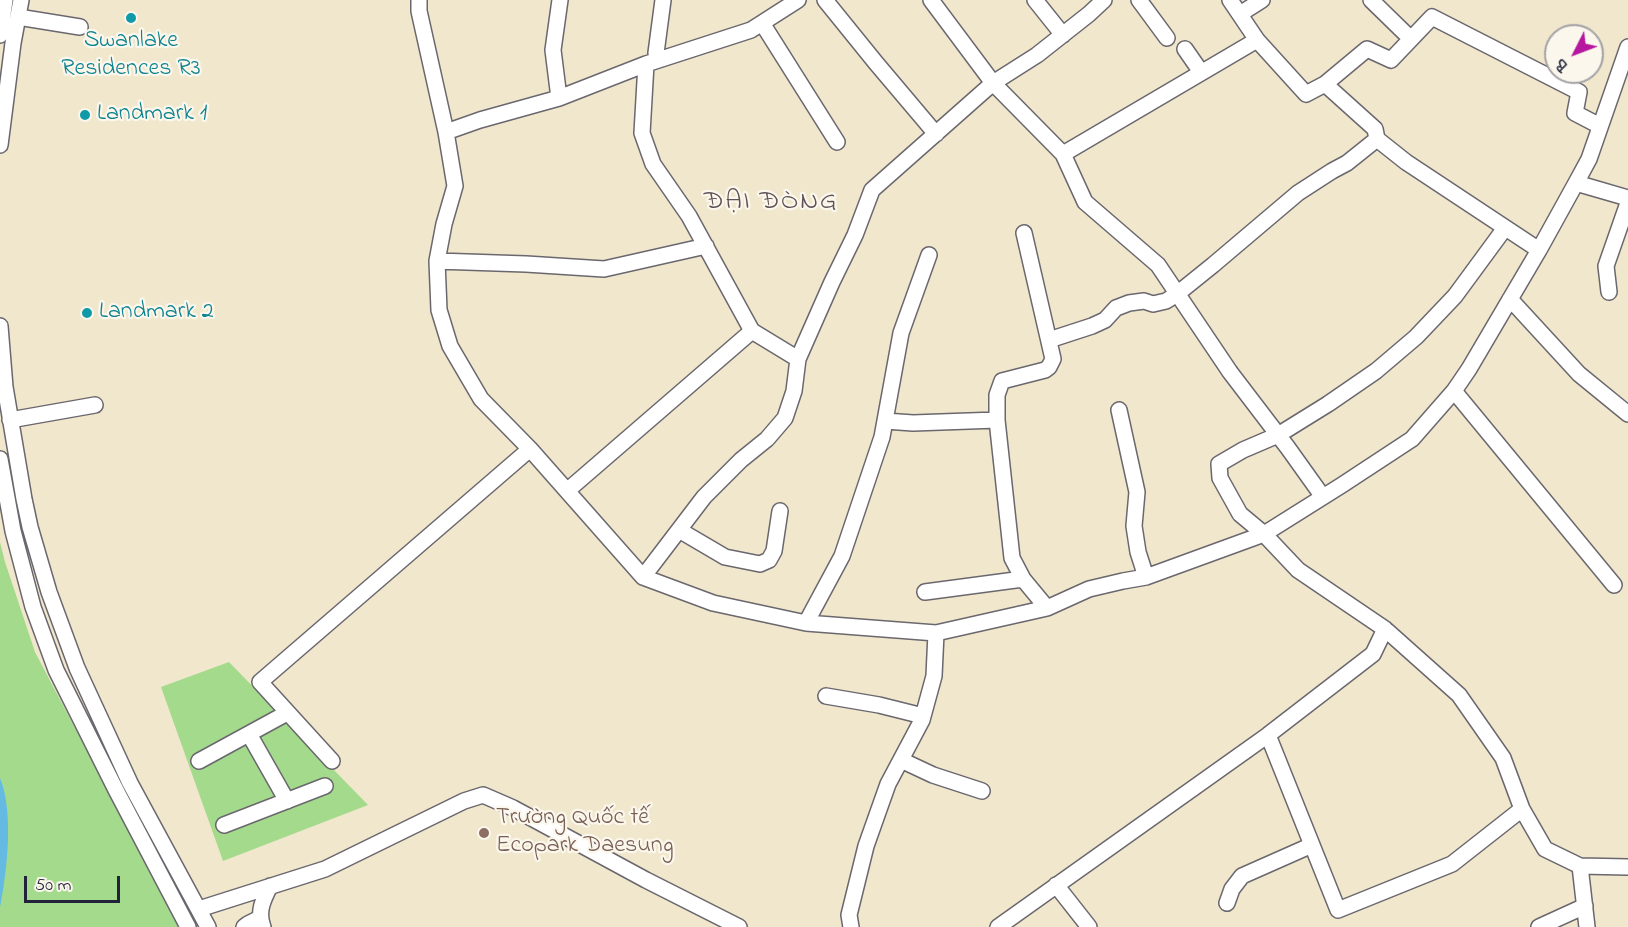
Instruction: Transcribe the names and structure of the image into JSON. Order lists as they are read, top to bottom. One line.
{"districts":["ĐẠI ĐÒNG"],"places":["Swanlake Residences R3","Landmark 1","Landmark 2","Trường Quốc tế Ecopark Daesung"],"scale_bar":"50 m","north":"bottom left"}
